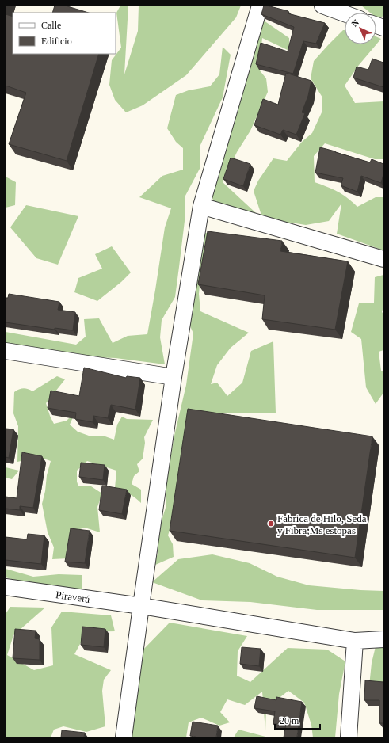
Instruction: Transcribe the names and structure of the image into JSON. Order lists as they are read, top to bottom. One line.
{"streets":{"street":["Piraverá"]},"places":["Fabrica de Hilo, Seda y Fibra;Ms estopas"],"legend":["Calle","Edificio"],"scale_bar":"20 m","north":"top left"}
